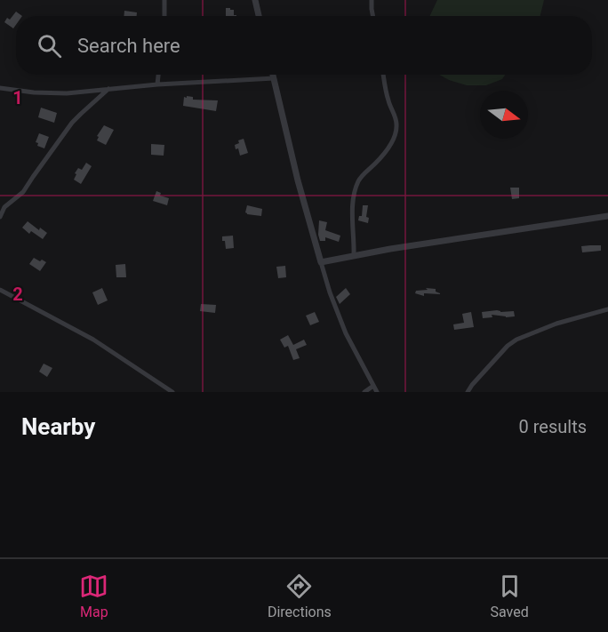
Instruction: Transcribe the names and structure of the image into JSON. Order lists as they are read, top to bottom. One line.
{"north":"right","page":{"search":"Search here","heading":["Nearby","0 results"],"nav":["Map","Directions","Saved"]},"grid":{"rows":["1","2"]}}
